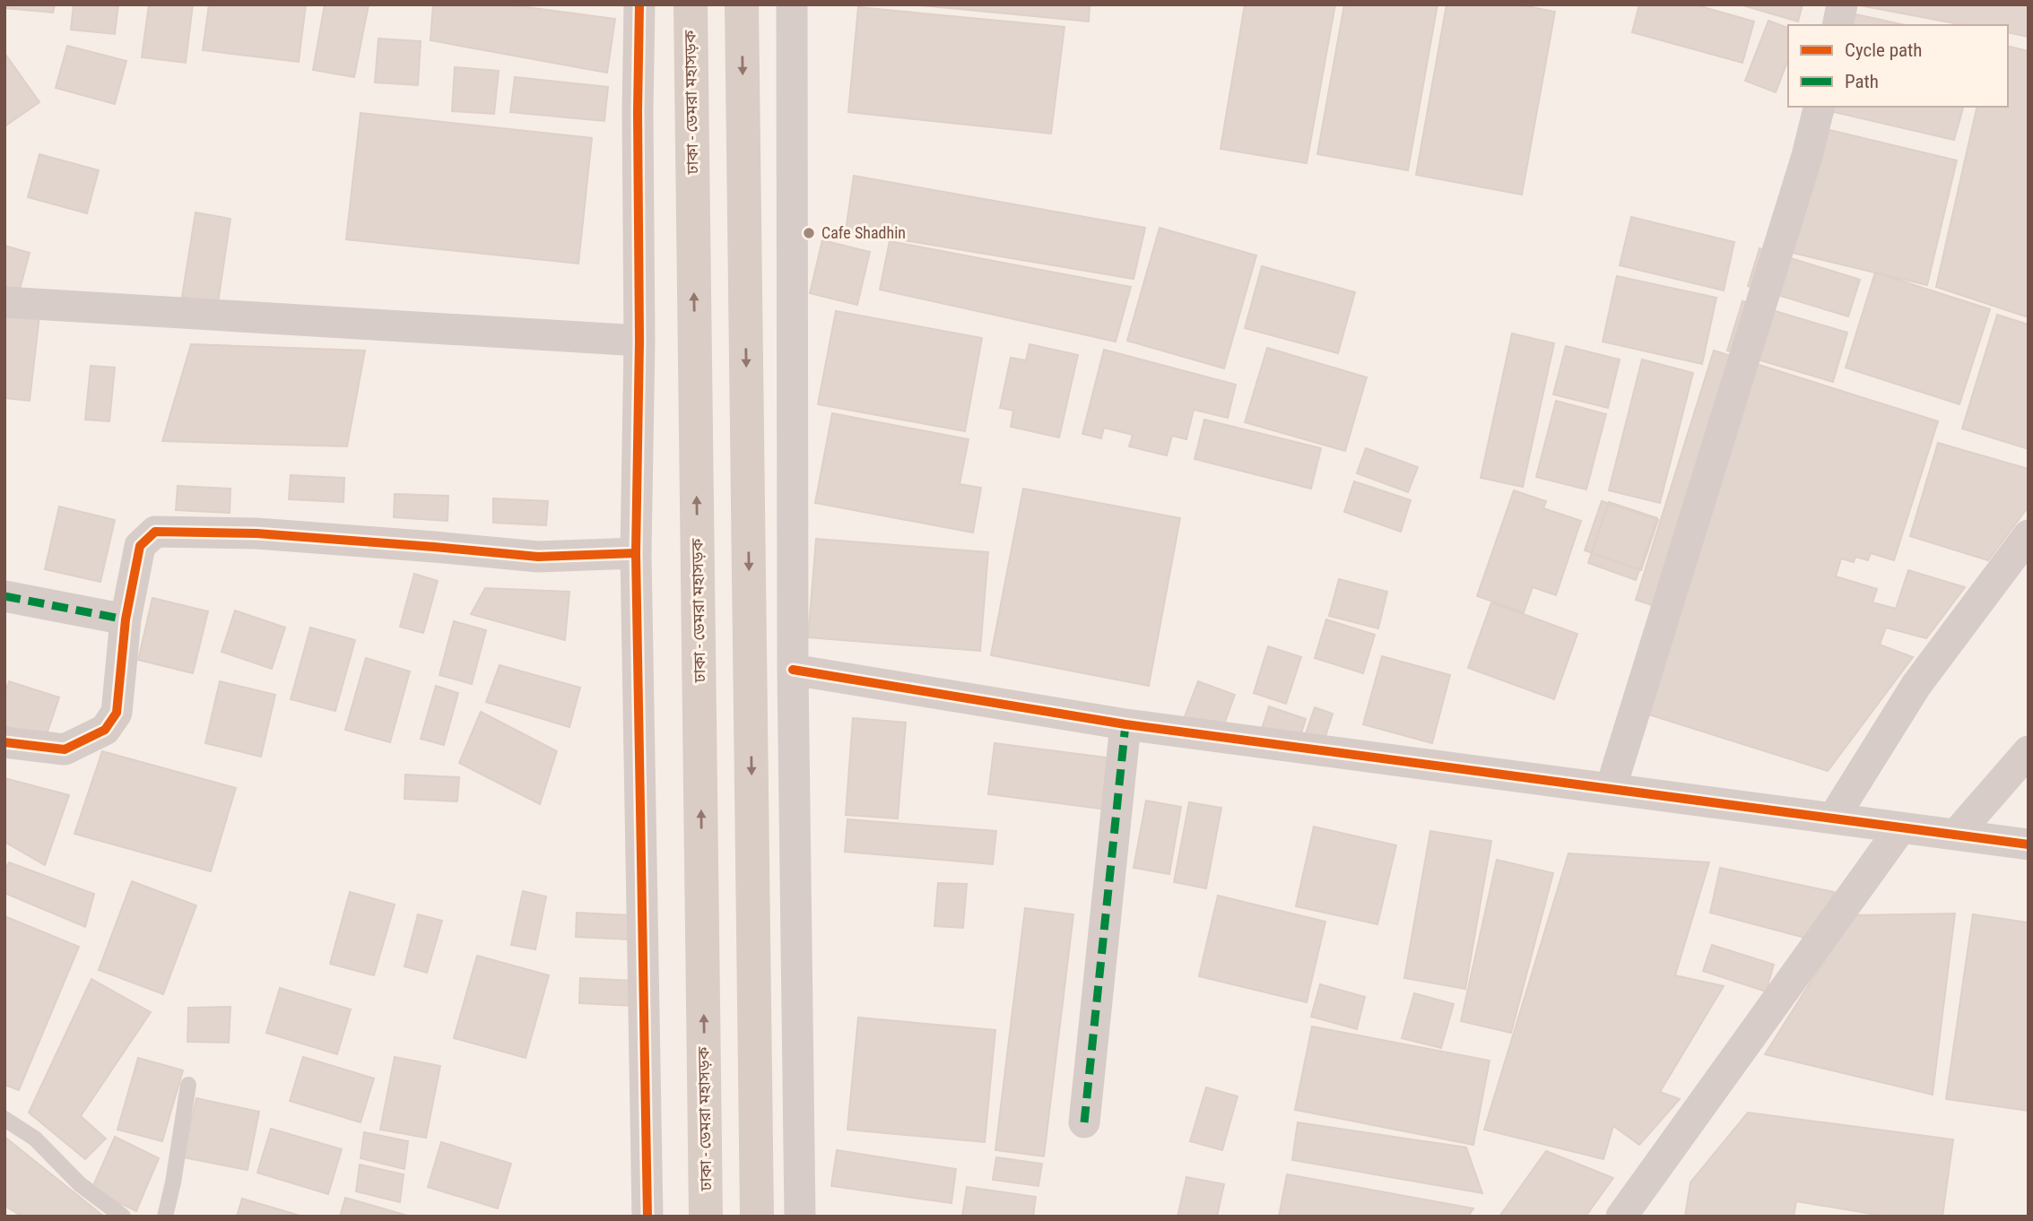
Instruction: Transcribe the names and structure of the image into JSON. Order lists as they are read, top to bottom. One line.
{"streets":{"main road":["ঢাকা - ডেমরা মহাসড়ক"]},"places":["Cafe Shadhin"],"legend":["Cycle path","Path"]}
